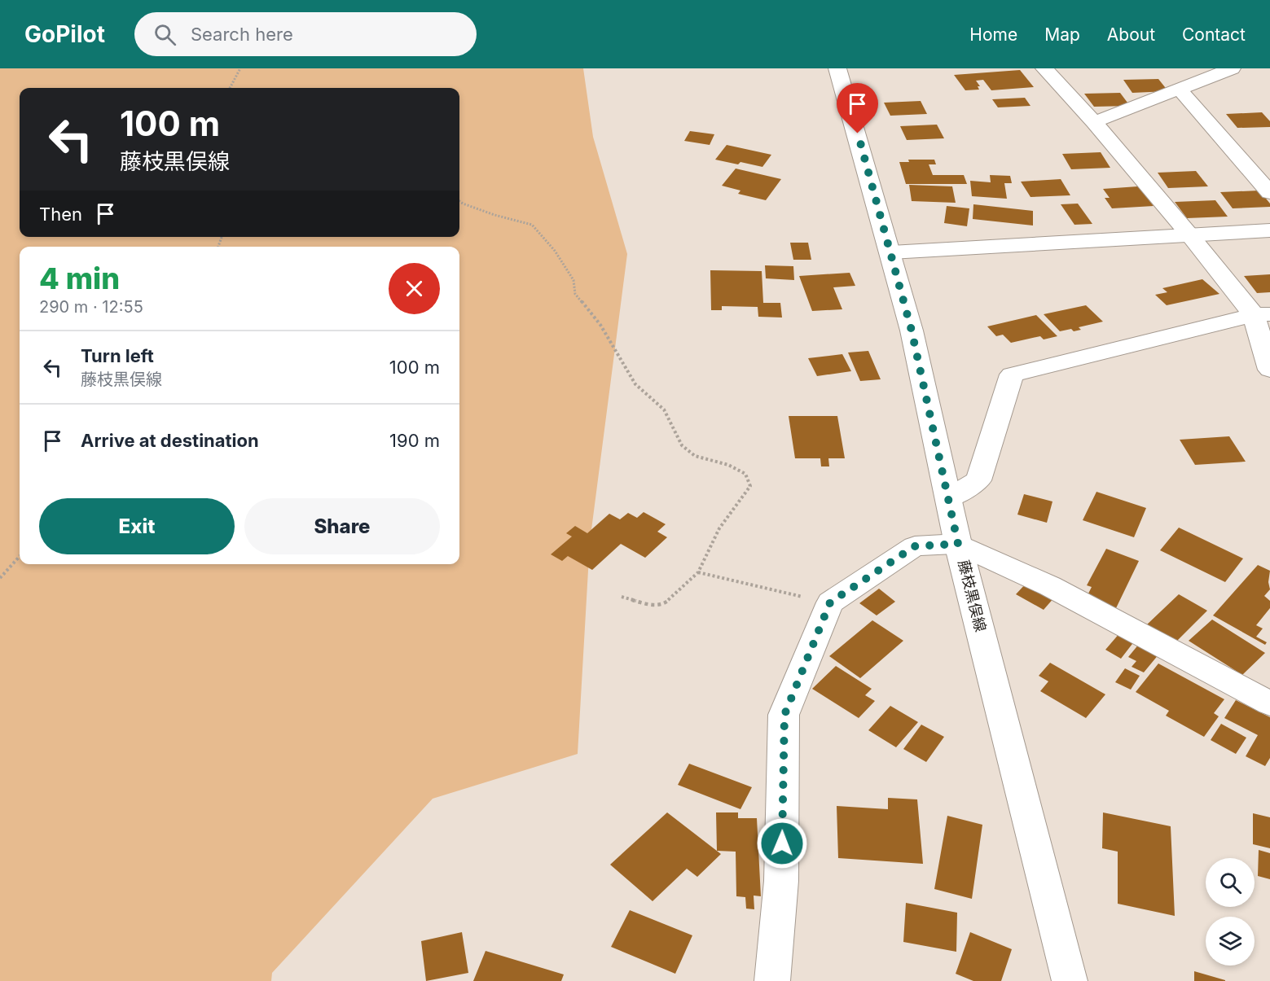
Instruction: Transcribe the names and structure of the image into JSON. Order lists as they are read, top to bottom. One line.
{"streets":{"street":["藤枝黒俣線"]},"page":{"header":"GoPilot","search":"Search here","nav":["Home","Map","About","Contact"],"turn":["100 m","藤枝黒俣線"],"then":"Then","heading":["4 min","290 m · 12:55"],"list":[{"name":"Turn left","note":"藤枝黒俣線","value":"100 m"},{"name":"Arrive at destination","value":"190 m"}],"buttons":["Exit","Share"]}}
